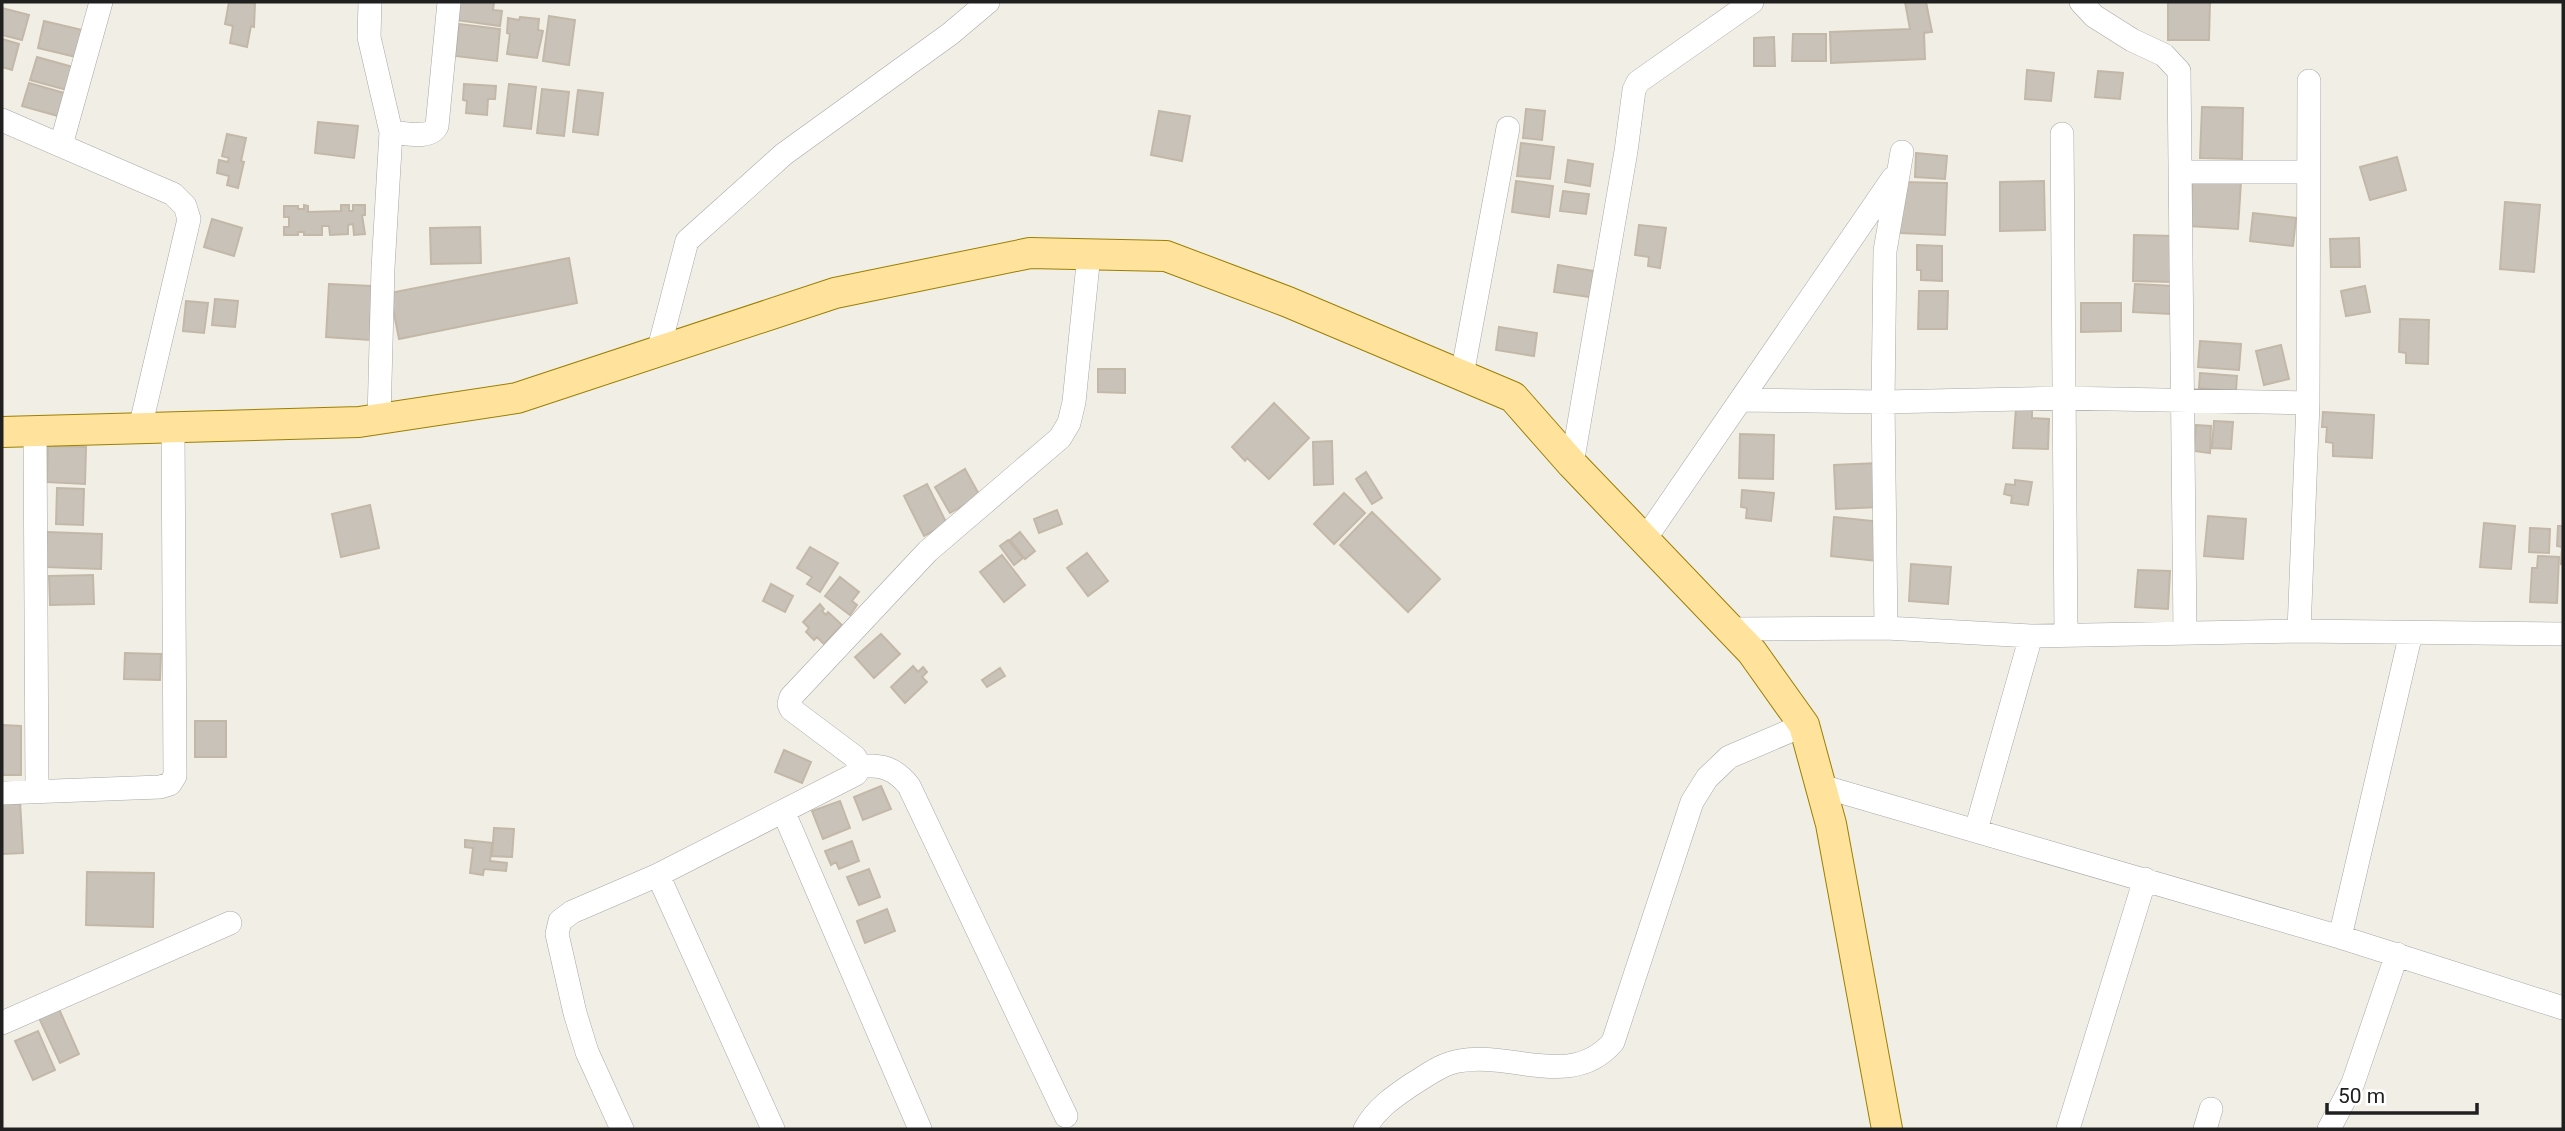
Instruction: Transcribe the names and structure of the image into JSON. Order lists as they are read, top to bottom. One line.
{"scale_bar":"50 m"}
